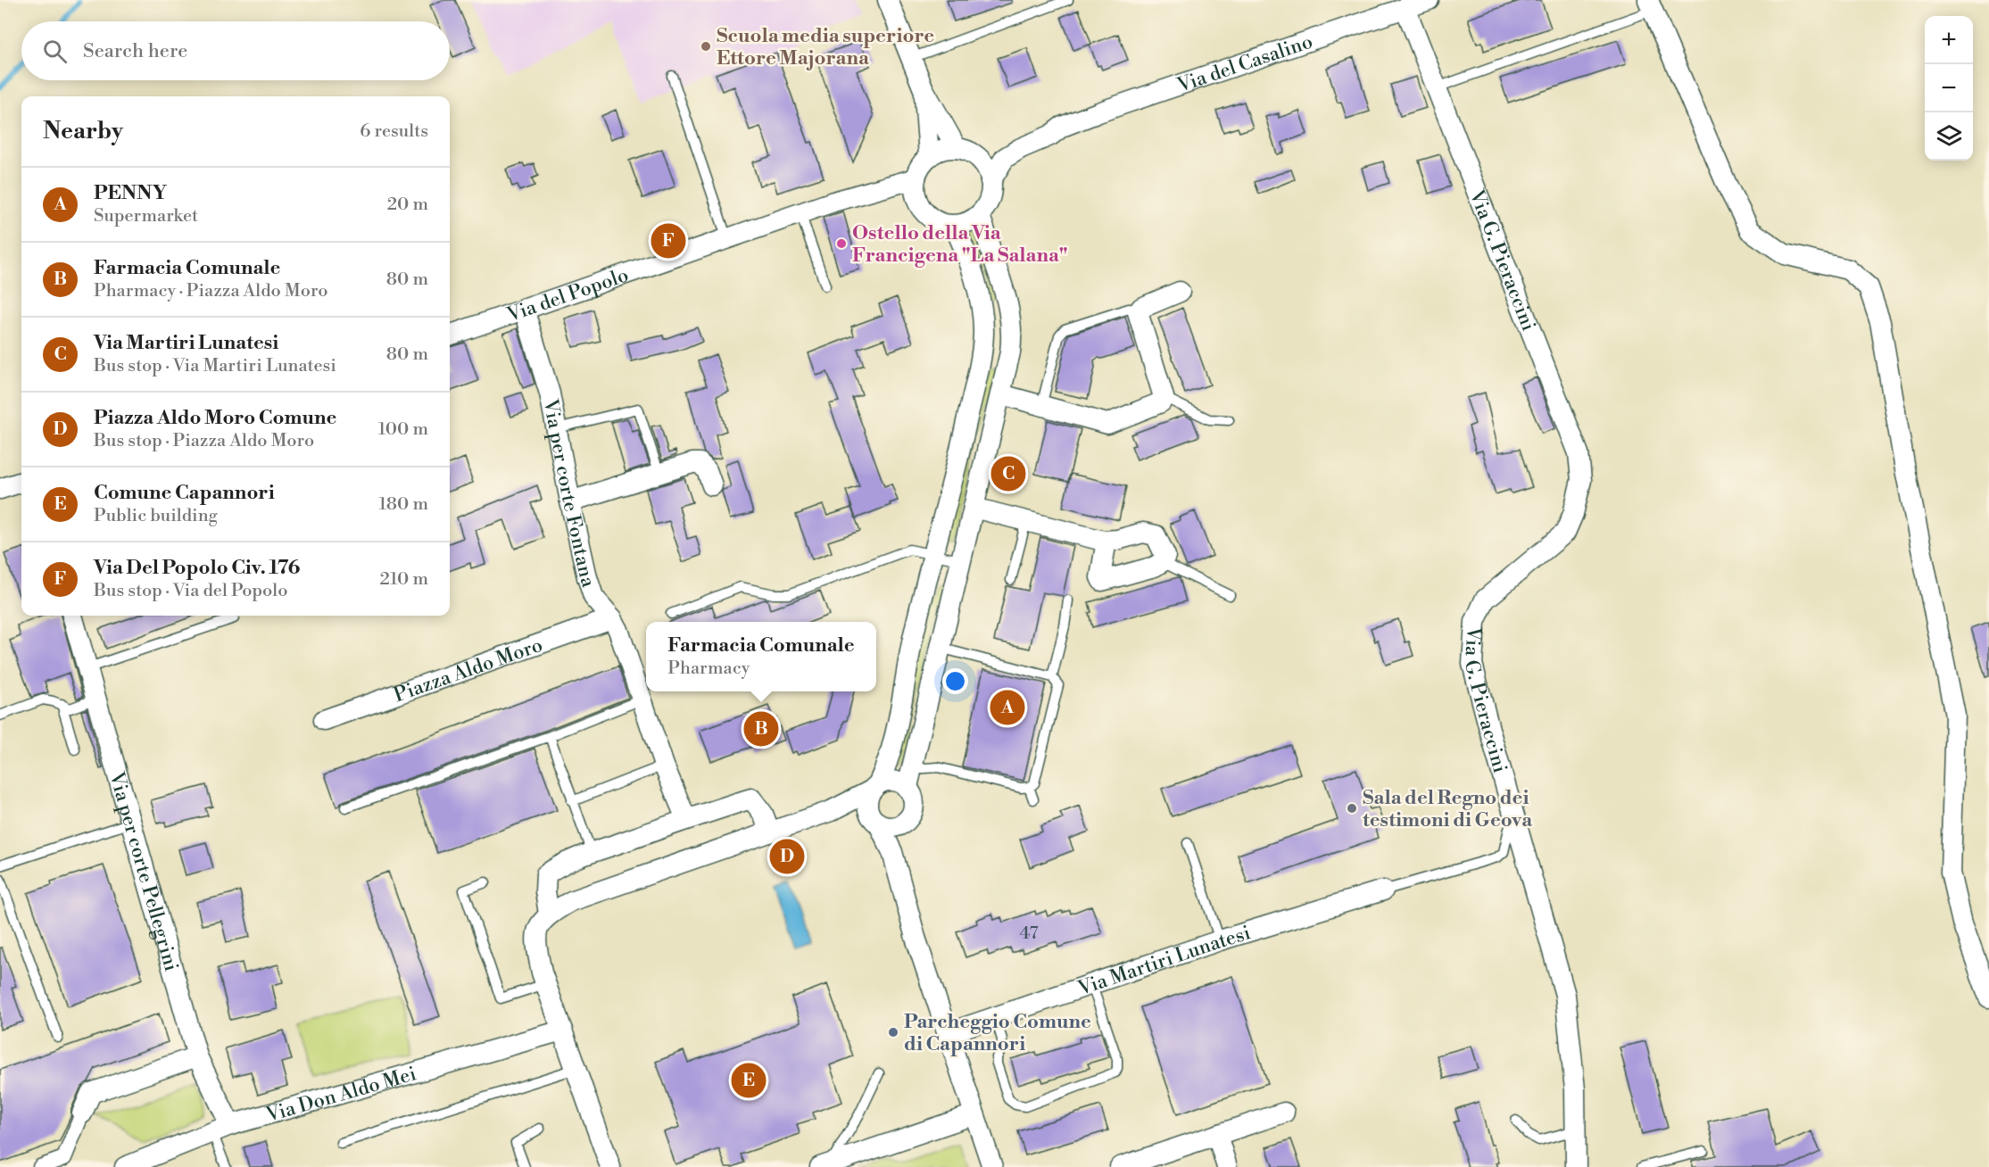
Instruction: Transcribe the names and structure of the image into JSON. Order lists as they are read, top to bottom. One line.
{"streets":{"street":["Via del Casalino","Via G. Pieraccini","Via del Popolo","Via per corte Fontana","Piazza Aldo Moro","Via per corte Pellegrini","Via Martiri Lunatesi","Via Don Aldo Mei"]},"crossings":[["Via del Casalino","Via G. Pieraccini"],["Via del Casalino","Via del Popolo"],["Via del Popolo","Via per corte Fontana"],["Via per corte Fontana","Piazza Aldo Moro"],["Via per corte Pellegrini","Via Don Aldo Mei"]],"places":["Scuola media superiore Ettore Majorana","Ostello della Via Francigena \"La Salana\"","Sala del Regno dei testimoni di Geova","Parcheggio Comune di Capannori"],"house_numbers":["47"],"page":{"map_buttons":["+","−"],"search":"Search here","heading":["Nearby","6 results"],"list":[{"mark":"A","name":"PENNY","note":"Supermarket","value":"20 m"},{"mark":"B","name":"Farmacia Comunale","note":"Pharmacy · Piazza Aldo Moro","value":"80 m"},{"mark":"C","name":"Via Martiri Lunatesi","note":"Bus stop · Via Martiri Lunatesi","value":"80 m"},{"mark":"D","name":"Piazza Aldo Moro Comune","note":"Bus stop · Piazza Aldo Moro","value":"100 m"},{"mark":"E","name":"Comune Capannori","note":"Public building","value":"180 m"},{"mark":"F","name":"Via Del Popolo Civ. 176","note":"Bus stop · Via del Popolo","value":"210 m"}],"pins":["F","C","A","B","D","E"],"popup":["Farmacia Comunale","Pharmacy"]}}
